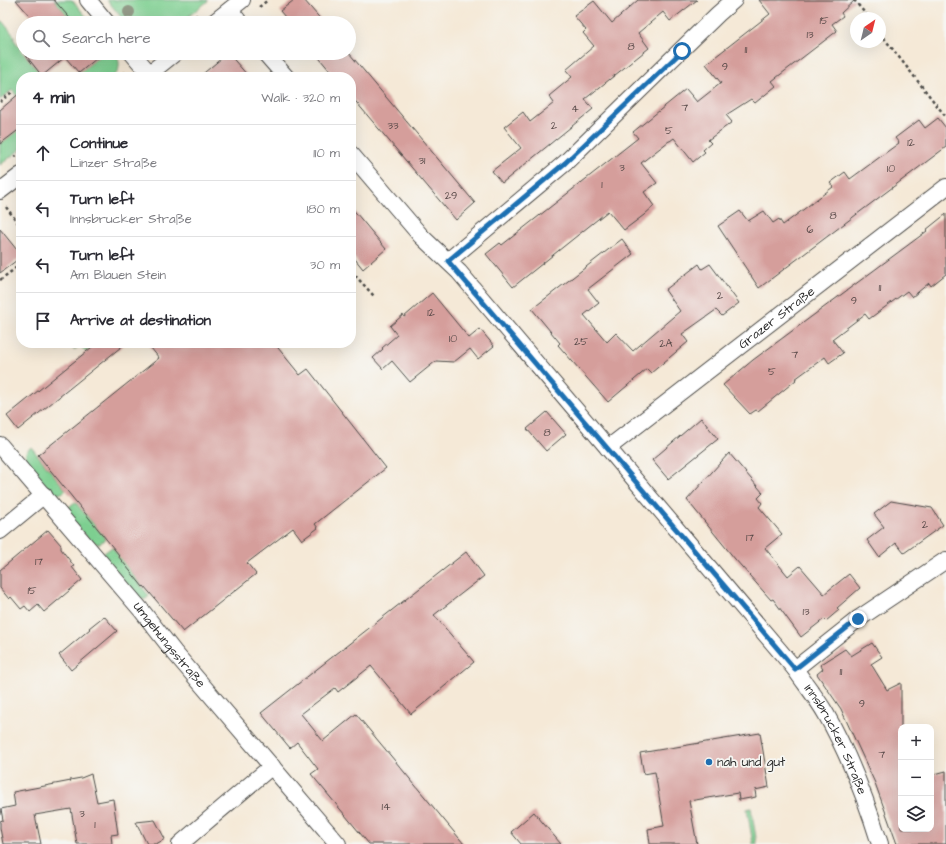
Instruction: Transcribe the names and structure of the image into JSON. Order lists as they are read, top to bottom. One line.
{"streets":{"street":["Grazer Straße","Umgehungsstraße","Innsbrucker Straße"]},"crossings":[["Grazer Straße","Innsbrucker Straße"]],"places":["nah und gut"],"house_numbers":["15","13","8","11","9","7","4","33","2","5","12","31","3","10","1","29","8","6","11","2","9","12","10","25","2A","7","5","8","2","17","17","15","13","11","9","7","14","3","1"],"north":"top right","page":{"search":"Search here","heading":["4 min","Walk · 320 m"],"list":[["Continue","Linzer Straße","110 m"],["Turn left","Innsbrucker Straße","180 m"],["Turn left","Am Blauen Stein","30 m"],"Arrive at destination"],"map_buttons":["+","−"]}}
